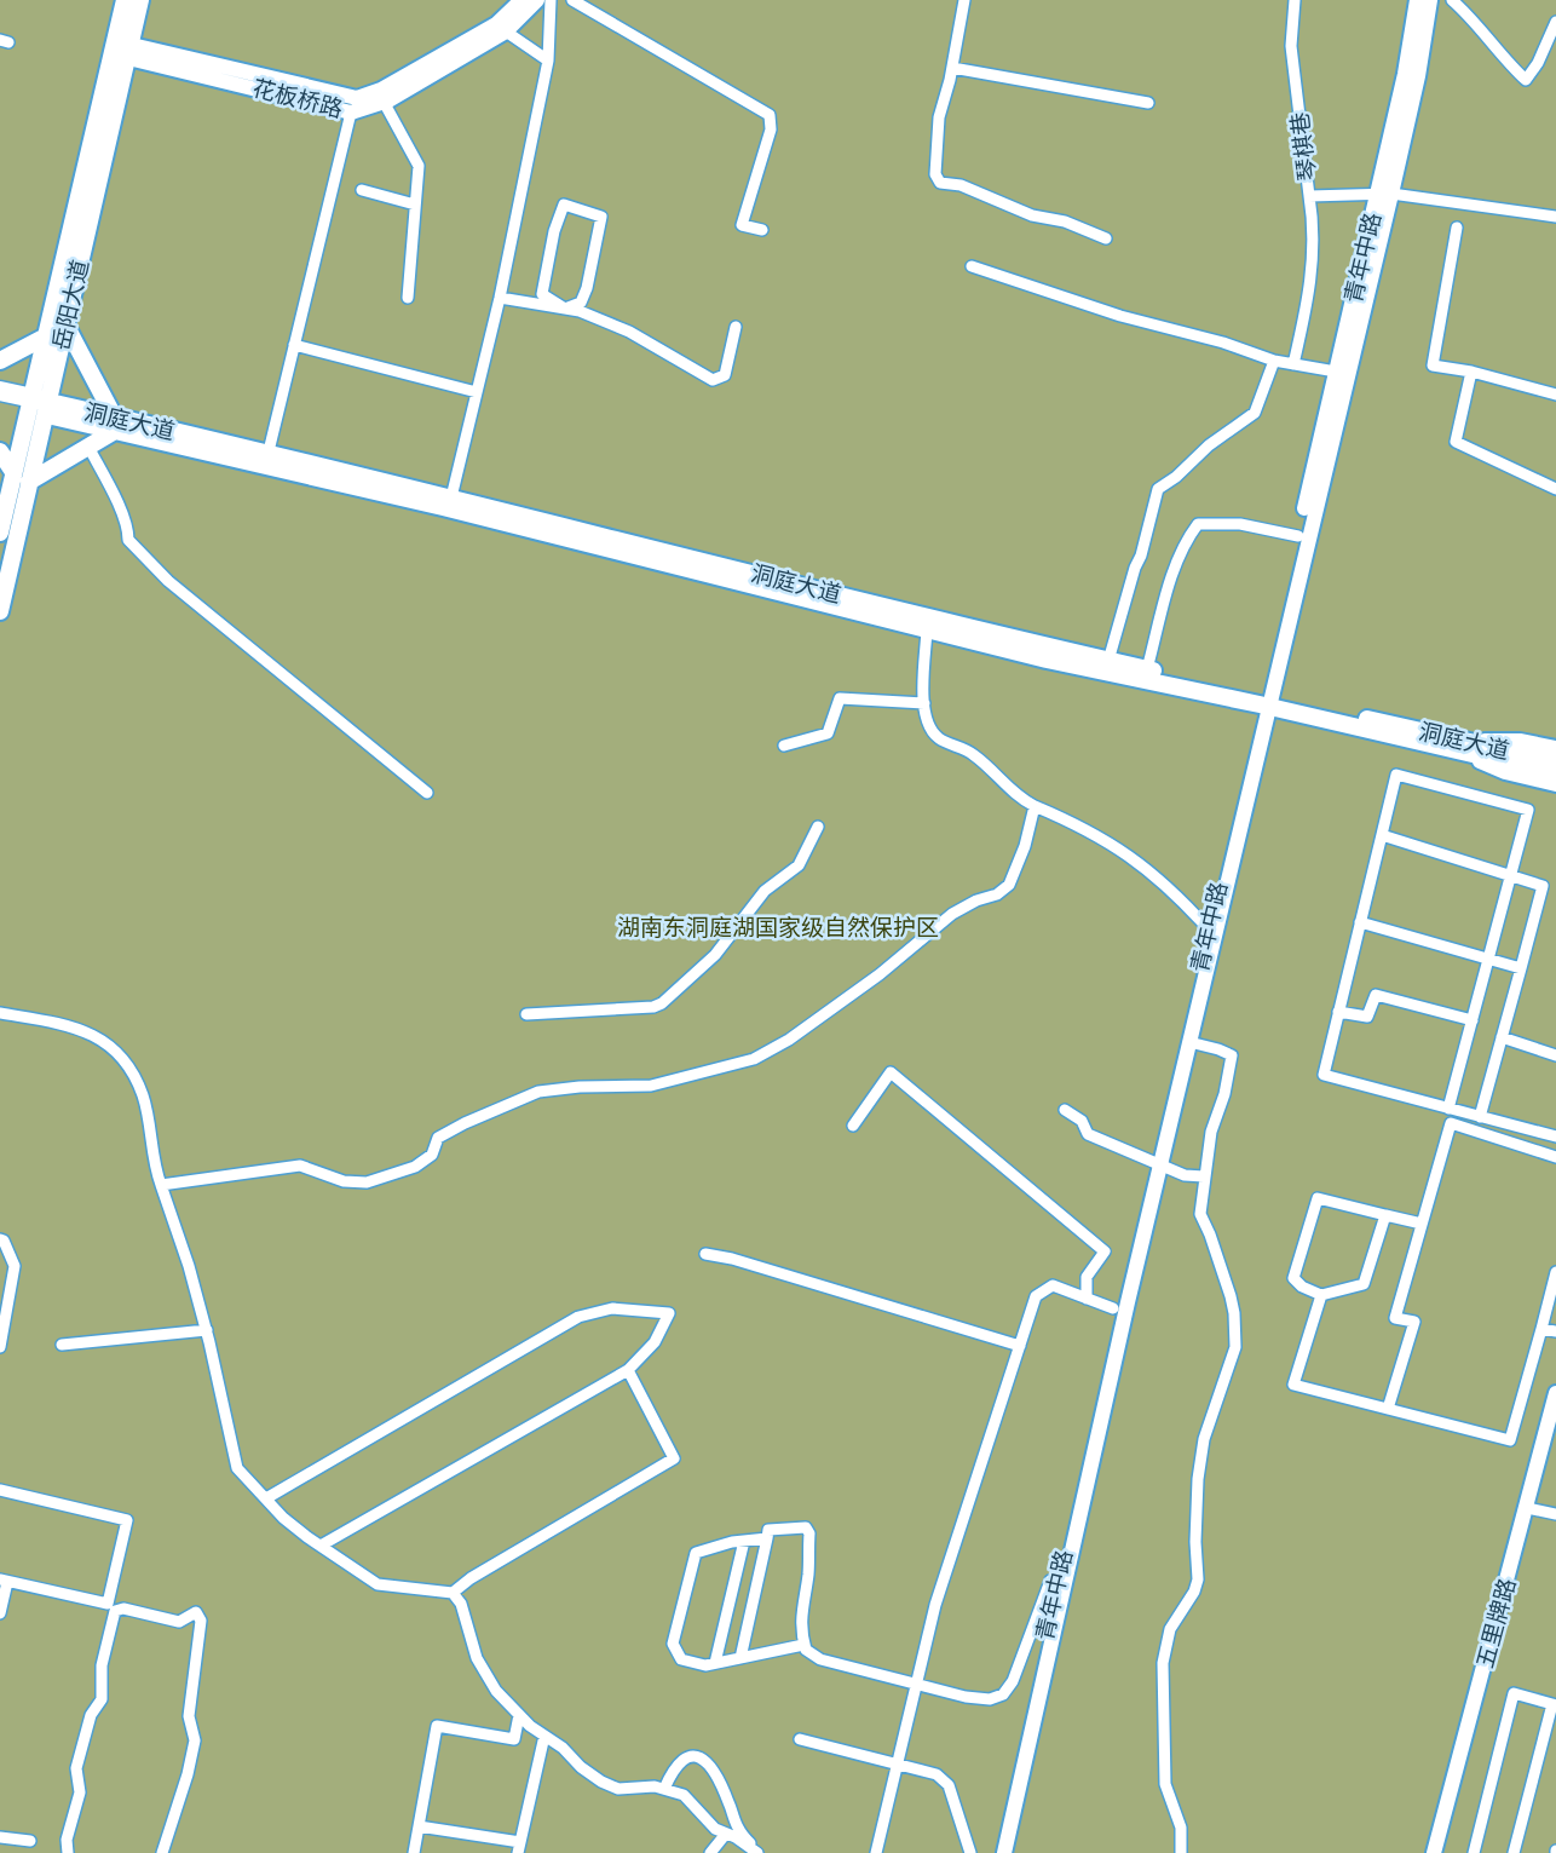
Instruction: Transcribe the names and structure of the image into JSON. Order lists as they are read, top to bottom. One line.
{"streets":{"main road":["花板桥路","青年中路","岳阳大道","洞庭大道","五里牌路"],"street":["琴棋巷"]},"crossings":[["花板桥路","岳阳大道"],["琴棋巷","青年中路"],["青年中路","洞庭大道"],["岳阳大道","洞庭大道"]],"parks":["湖南东洞庭湖国家级自然保护区"]}
